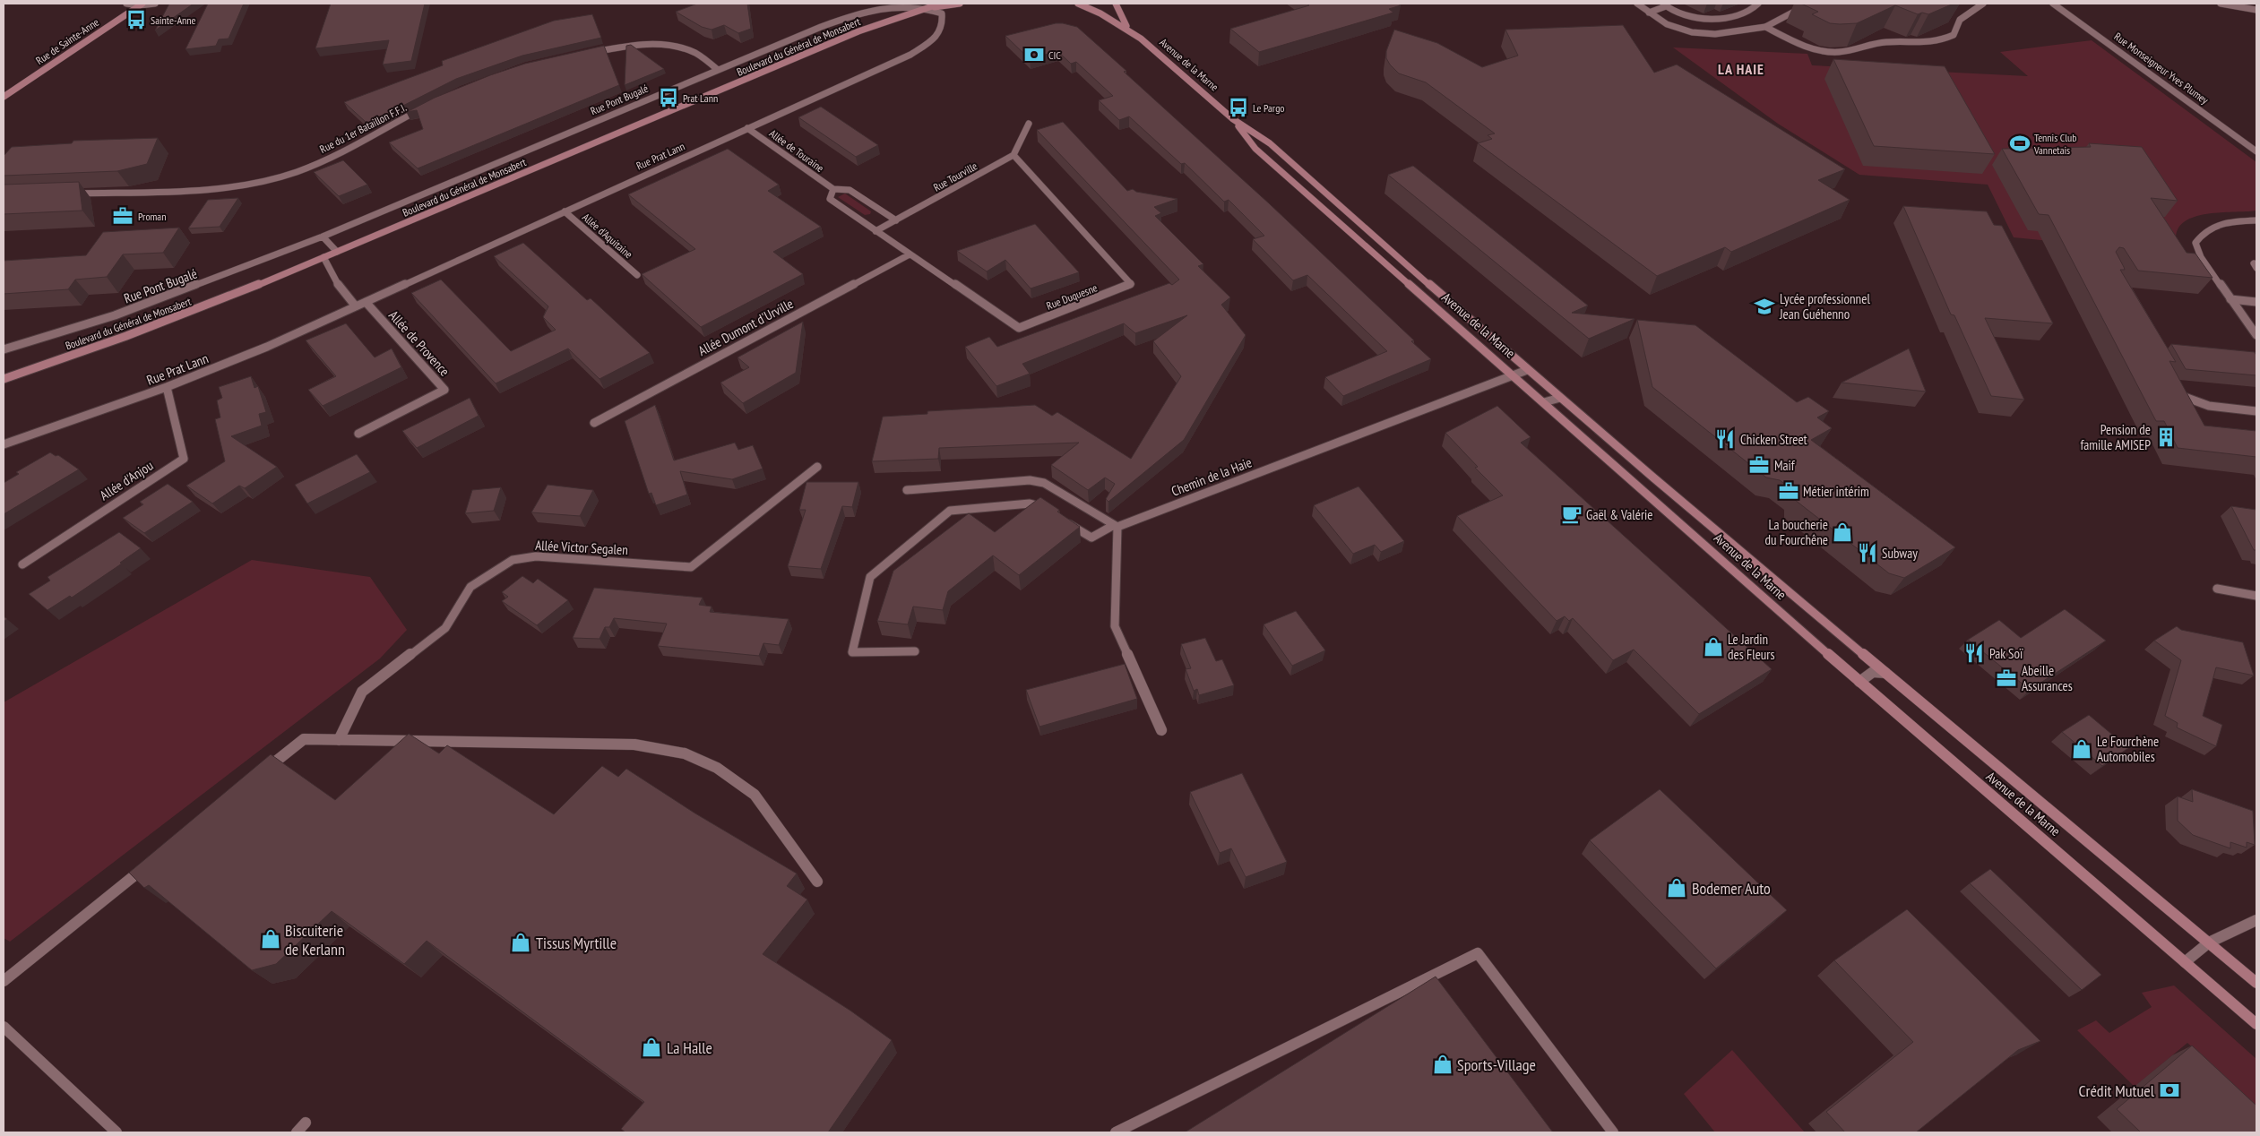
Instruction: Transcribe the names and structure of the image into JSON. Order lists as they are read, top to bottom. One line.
{"streets":{"main road":["Rue de Sainte-Anne","Boulevard du Général de Monsabert","Avenue de la Marne"],"street":["Rue Monseigneur Yves Plumey","Rue Pont Bugalé","Rue du 1er Bataillon F.F.I.","Allée de Touraine","Rue Prat Lann","Rue Tourville","Allée d'Aquitaine","Rue Duquesne","Allée Dumont d'Urville","Allée de Provence","Chemin de la Haie","Allée d'Anjou","Allée Victor Segalen"]},"crossings":[["Boulevard du Général de Monsabert","Rue Pont Bugalé"],["Boulevard du Général de Monsabert","Rue Prat Lann"],["Avenue de la Marne","Chemin de la Haie"],["Rue Pont Bugalé","Rue Prat Lann"],["Allée de Touraine","Rue Prat Lann"],["Allée de Touraine","Rue Tourville"],["Rue Prat Lann","Allée d'Aquitaine"],["Rue Prat Lann","Allée de Provence"],["Rue Prat Lann","Allée d'Anjou"],["Rue Tourville","Rue Duquesne"],["Rue Duquesne","Allée Dumont d'Urville"]],"districts":["LA HAIE"],"places":{"bus stop":["Sainte-Anne","Prat Lann","Le Pargo"],"bank":["CIC","Crédit Mutuel"],"sports":["Tennis Club Vannetais"],"office":["Proman","Maif","Métier intérim","Abeille Assurances"],"school or university":["Lycée professionnel Jean Guéhenno"],"building":["Pension de famille AMISEP"],"restaurant":["Chicken Street","Subway","Pak Soï"],"cafe":["Gaël & Valérie"],"shop":["La boucherie du Fourchêne","Le Jardin des Fleurs","Le Fourchène Automobiles","Bodemer Auto","Biscuiterie de Kerlann","Tissus Myrtille","La Halle","Sports-Village"]}}
